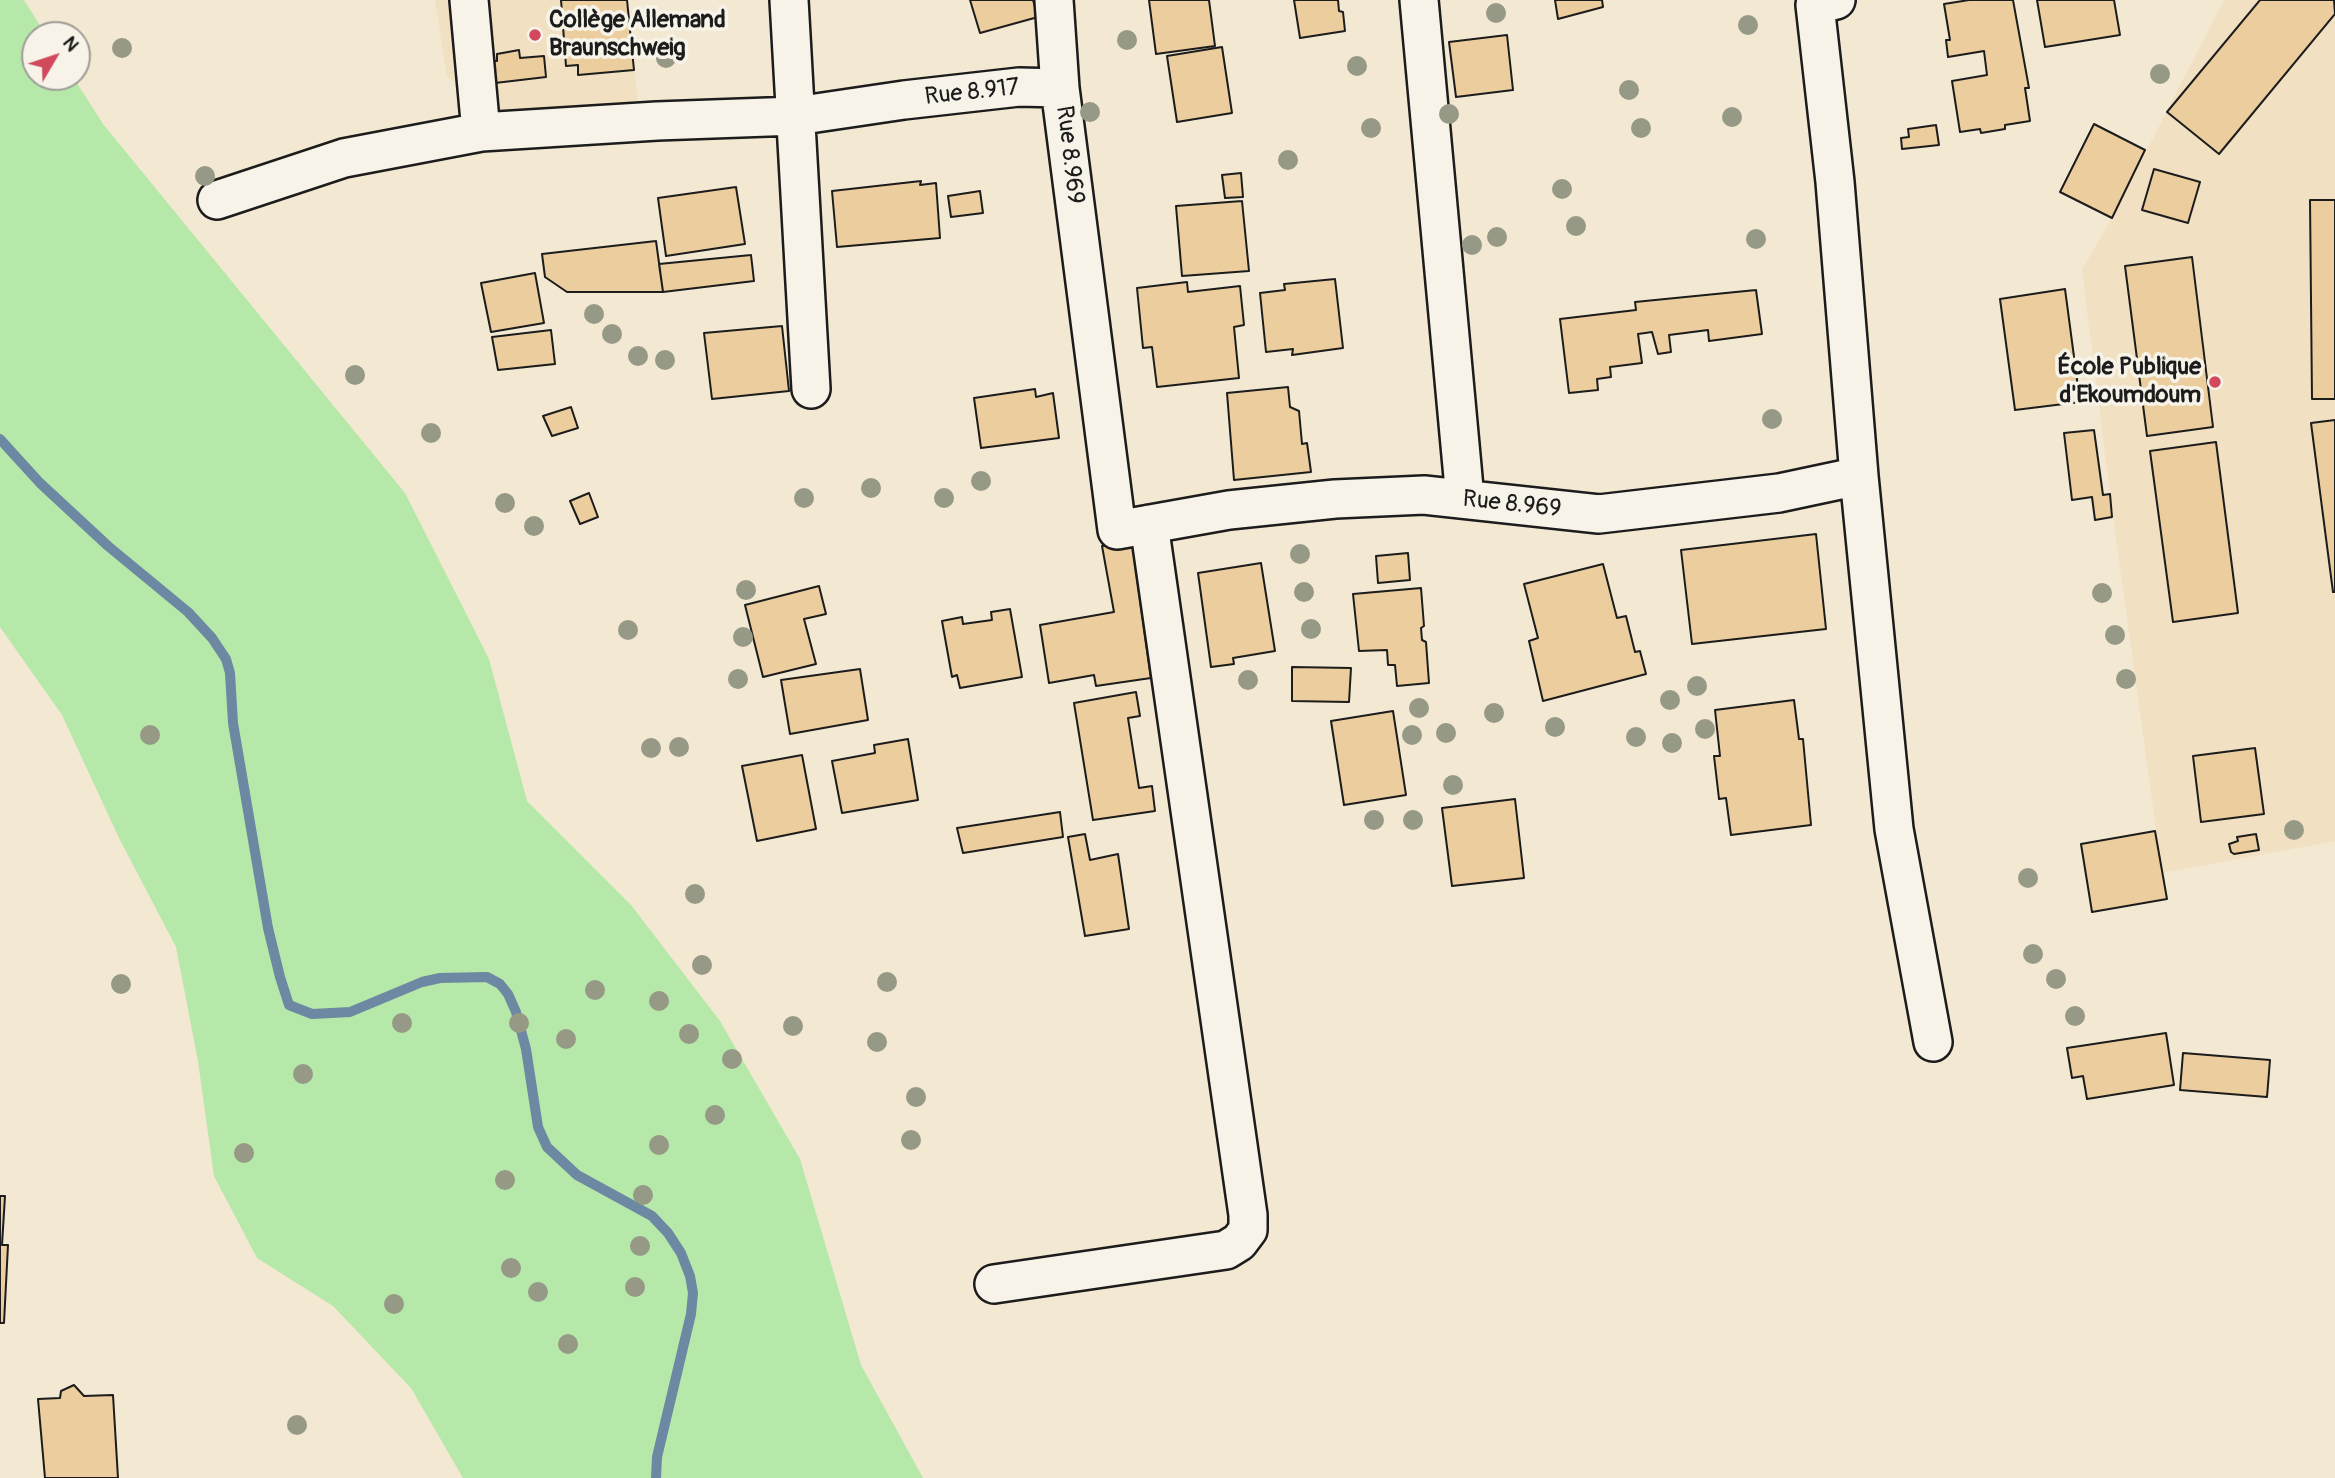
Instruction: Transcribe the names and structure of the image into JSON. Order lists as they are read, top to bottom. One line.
{"streets":{"street":["Rue 8.917","Rue 8.969"]},"crossings":[["Rue 8.917","Rue 8.969"]],"places":["Collège Allemand Braunschweig","École Publique d'Ekoumdoum"],"north":"top right"}
